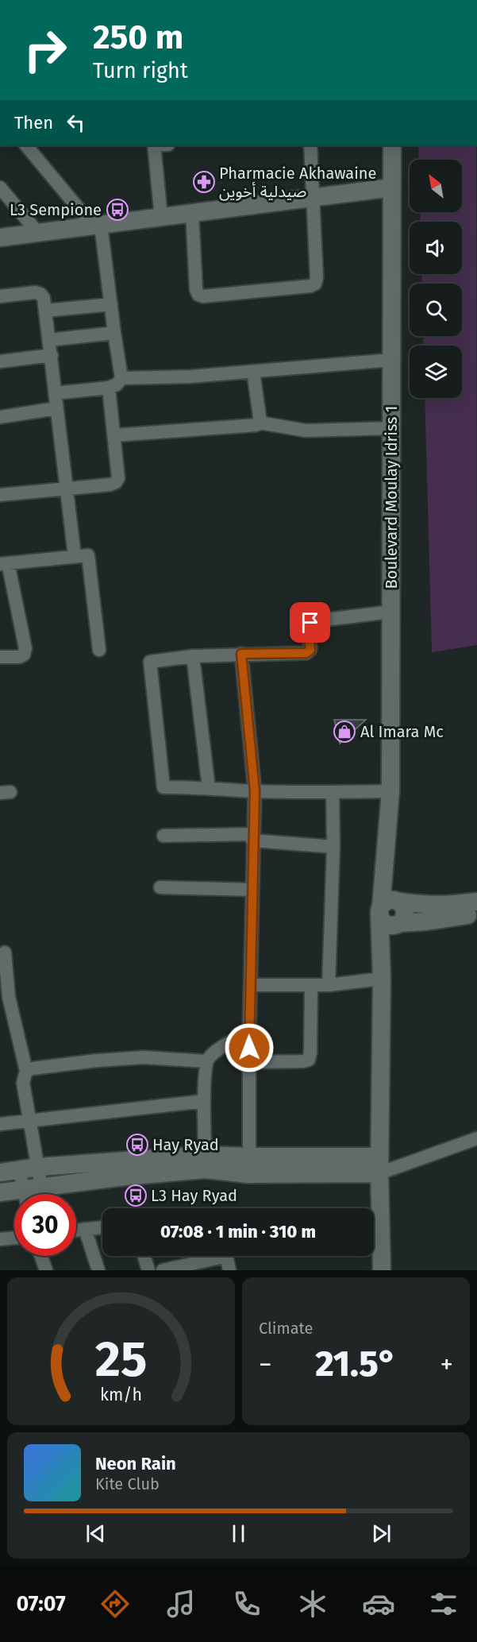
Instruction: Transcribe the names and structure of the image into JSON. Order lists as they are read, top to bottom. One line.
{"streets":{"main road":["Boulevard Moulay Idriss 1"]},"places":{"pharmacy":["Pharmacie Akhawaine صيدلية أخوين"],"bus stop":["L3 Sempione","Hay Ryad","L3 Hay Ryad"],"shop":["Al Imara Mc"]},"north":"top left","page":{"turn":["250 m","Turn right"],"then":"Then","limit":"30","trip":"07:08 · 1 min · 310 m","tile":"Climate","heat":["−","21.5°","+"],"song":["Neon Rain","Kite Club"],"tabs":"07:07","gauge":["25","km/h"]}}
